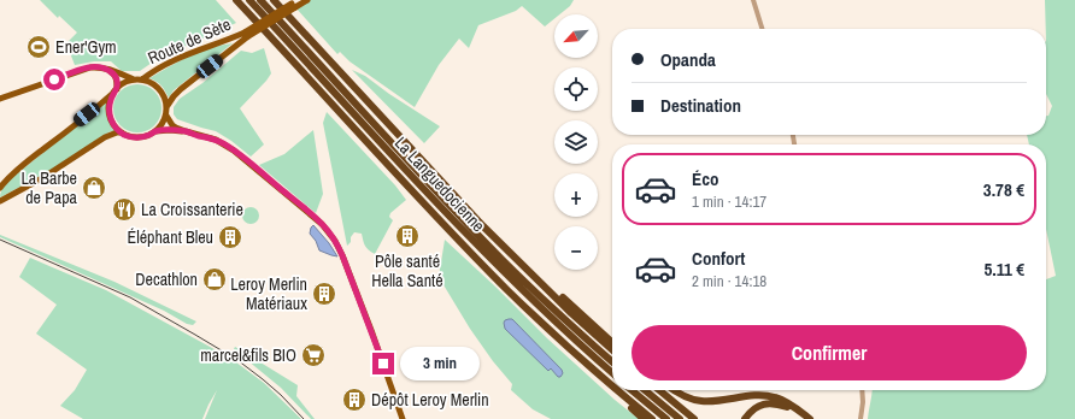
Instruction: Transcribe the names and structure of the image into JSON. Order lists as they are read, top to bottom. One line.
{"streets":{"highway":["La Languedocienne"],"main road":["Route de Sète"]},"places":{"sports":["Ener'Gym"],"shop":["La Barbe de Papa","Decathlon"],"restaurant":["La Croissanterie"],"building":["Pôle santé Hella Santé","Éléphant Bleu","Leroy Merlin Matériaux","Dépôt Leroy Merlin"],"supermarket":["marcel&fils BIO"]},"north":"bottom left","page":{"map_buttons":["+","−"],"banner":["Opanda","Destination"],"list":[{"name":"Éco","note":"1 min · 14:17","value":"3.78 €"},{"name":"Confort","note":"2 min · 14:18","value":"5.11 €"}],"buttons":"Confirmer","bubble":"3 min"}}
